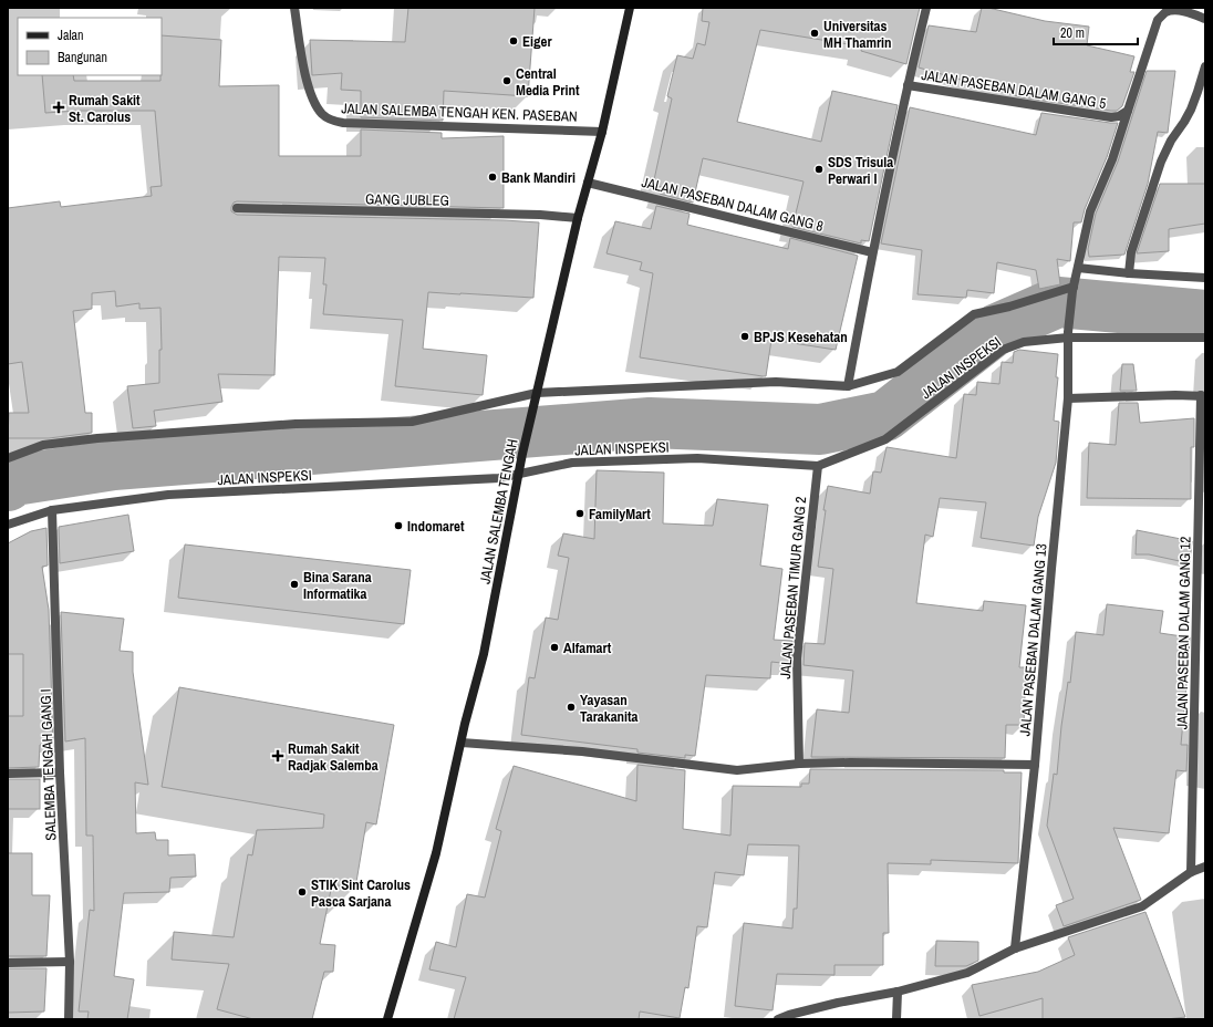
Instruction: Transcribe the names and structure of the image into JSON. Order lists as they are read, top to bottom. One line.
{"streets":{"main road":["JALAN SALEMBA TENGAH"],"street":["JALAN PASEBAN DALAM GANG 5","JALAN SALEMBA TENGAH KEN. PASEBAN","GANG JUBLEG","JALAN PASEBAN DALAM GANG 8","JALAN INSPEKSI","JALAN PASEBAN TIMUR GANG 2","JALAN PASEBAN DALAM GANG 12","JALAN PASEBAN DALAM GANG 13","SALEMBA TENGAH GANG I"]},"crossings":[["JALAN PASEBAN DALAM GANG 5","JALAN PASEBAN DALAM GANG 13"],["JALAN SALEMBA TENGAH KEN. PASEBAN","JALAN SALEMBA TENGAH"],["GANG JUBLEG","JALAN SALEMBA TENGAH"],["JALAN PASEBAN DALAM GANG 8","JALAN SALEMBA TENGAH"],["JALAN INSPEKSI","JALAN SALEMBA TENGAH"],["JALAN INSPEKSI","JALAN PASEBAN TIMUR GANG 2"],["JALAN INSPEKSI","JALAN PASEBAN DALAM GANG 13"],["JALAN INSPEKSI","SALEMBA TENGAH GANG I"]],"places":{"other":["Universitas MH Thamrin","Eiger","Central Media Print","SDS Trisula Perwari I","Bank Mandiri","BPJS Kesehatan","FamilyMart","Indomaret","Bina Sarana Informatika","Alfamart","Yayasan Tarakanita","STIK Sint Carolus Pasca Sarjana"],"health":["Rumah Sakit St. Carolus","Rumah Sakit Radjak Salemba"]},"legend":["Jalan","Bangunan"],"scale_bar":"20 m"}
